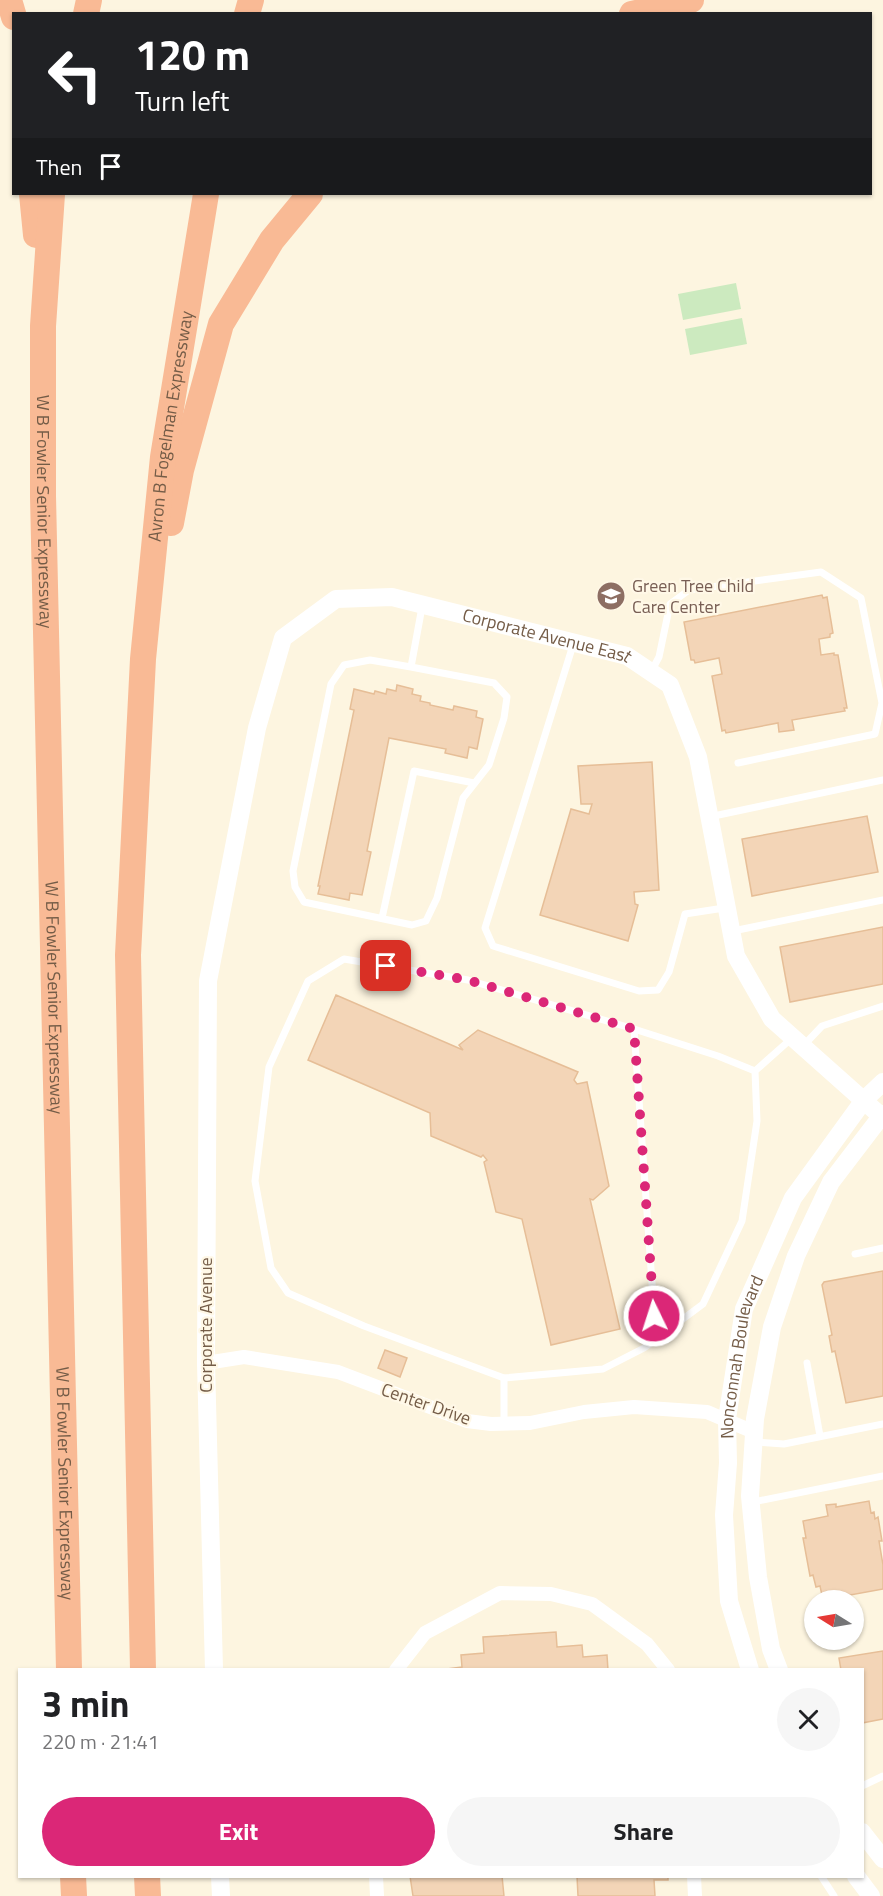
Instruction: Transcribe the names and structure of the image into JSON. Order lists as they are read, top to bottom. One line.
{"streets":{"highway":["Avron B Fogelman Expressway","W B Fowler Senior Expressway"],"street":["Corporate Avenue East","Corporate Avenue","Nonconnah Boulevard","Center Drive"]},"crossings":[["Corporate Avenue East","Corporate Avenue"],["Corporate Avenue East","Nonconnah Boulevard"],["Corporate Avenue","Center Drive"],["Nonconnah Boulevard","Center Drive"]],"places":{"school or university":["Green Tree Child Care Center"]},"north":"left","page":{"turn":["120 m","Turn left"],"then":"Then","heading":["3 min","220 m · 21:41"],"buttons":["Exit","Share"]}}
